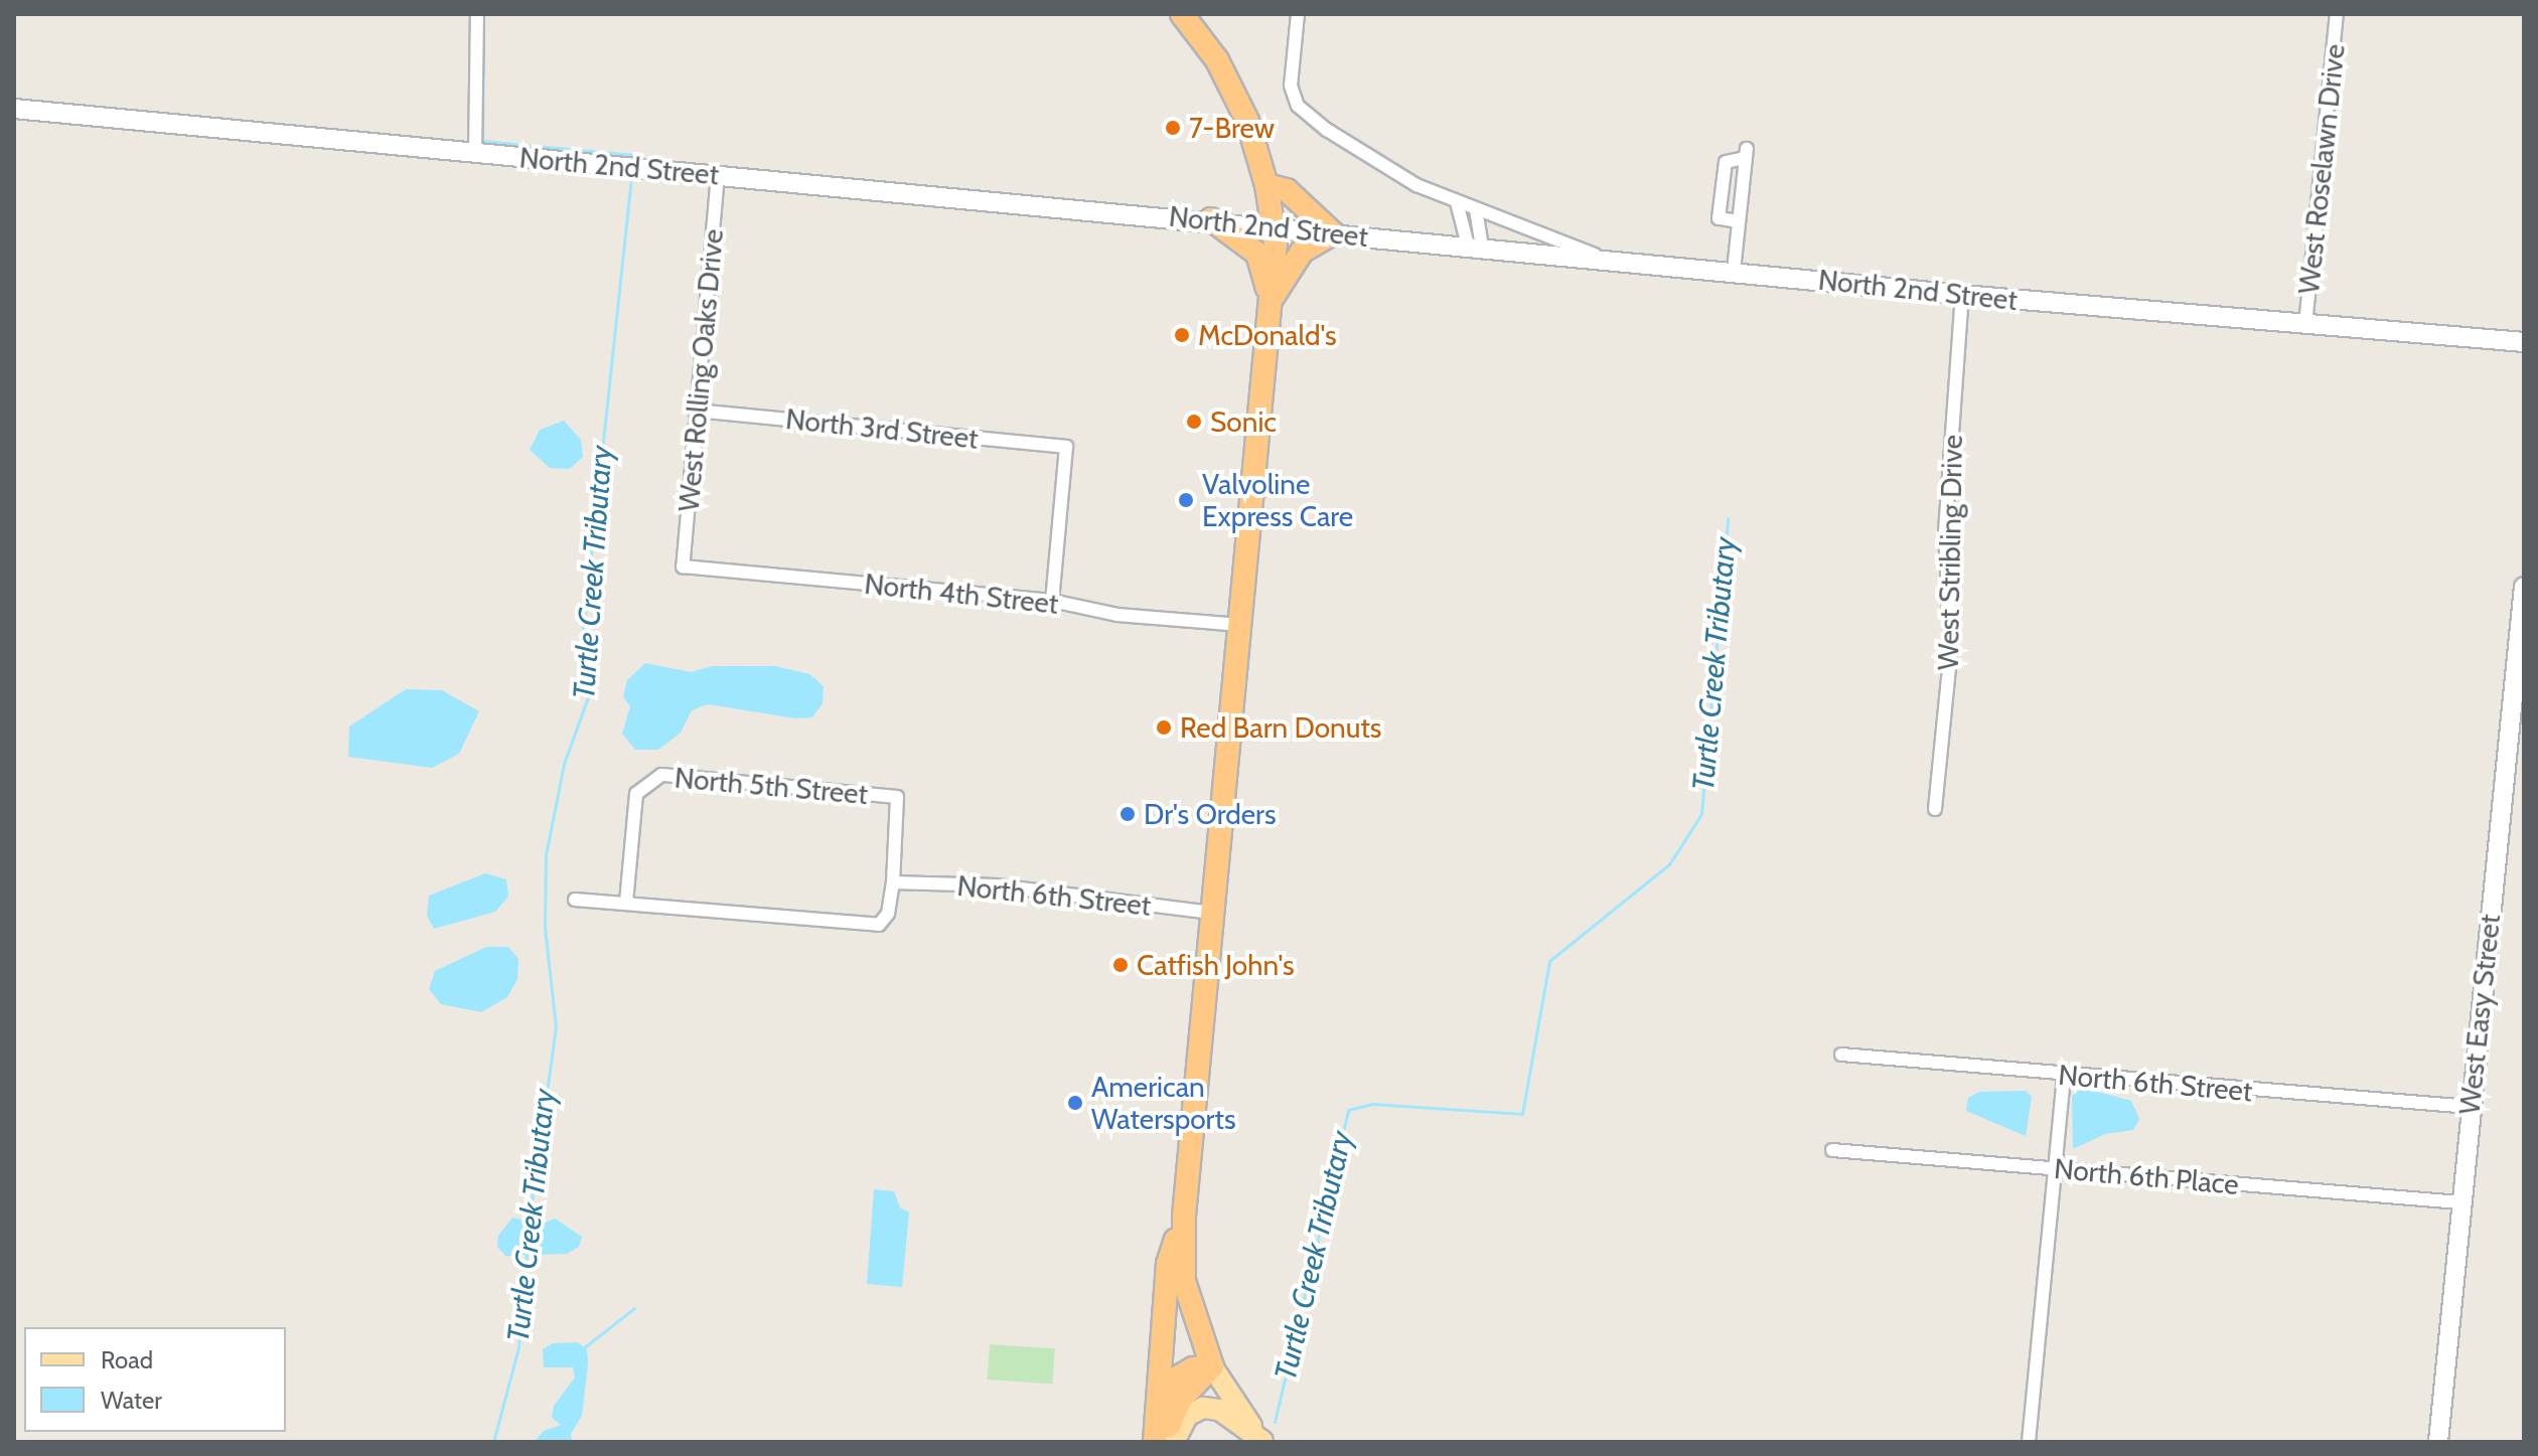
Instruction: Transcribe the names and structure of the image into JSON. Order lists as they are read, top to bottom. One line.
{"streets":{"main road":["North 2nd Street","West Easy Street"],"street":["West Roselawn Drive","West Rolling Oaks Drive","North 3rd Street","West Stribling Drive","North 4th Street","North 5th Street","North 6th Street","North 6th Place"]},"crossings":[["North 2nd Street","West Roselawn Drive"],["North 2nd Street","West Rolling Oaks Drive"],["North 2nd Street","West Stribling Drive"],["West Rolling Oaks Drive","North 3rd Street"],["West Rolling Oaks Drive","North 4th Street"],["North 3rd Street","North 4th Street"],["North 5th Street","North 6th Street"],["North 6th Street","West Easy Street"],["West Easy Street","North 6th Place"]],"water":["Turtle Creek Tributary"],"places":["7-Brew","McDonald's","Sonic","Valvoline Express Care","Red Barn Donuts","Dr's Orders","Catfish John's","American Watersports"],"legend":["Road","Water"]}
